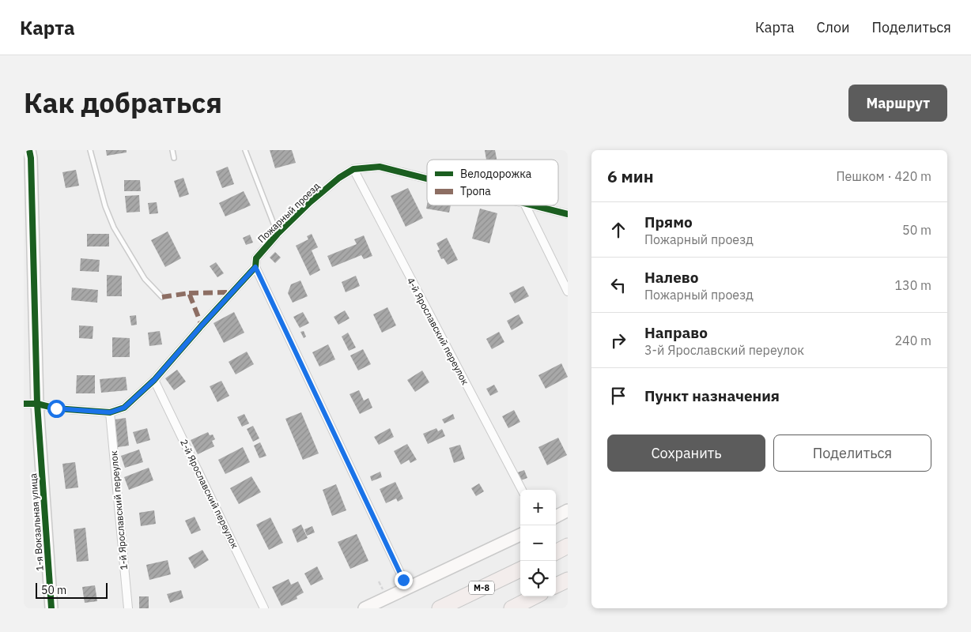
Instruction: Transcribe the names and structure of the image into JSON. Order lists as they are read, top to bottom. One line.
{"streets":{"highway":["М-8"],"street":["Пожарный проезд","4-й Ярославский переулок","2-й Ярославский переулок","1-й Ярославский переулок","1-я Вокзальная улица"]},"crossings":[["Пожарный проезд","4-й Ярославский переулок"],["Пожарный проезд","2-й Ярославский переулок"],["Пожарный проезд","1-й Ярославский переулок"],["Пожарный проезд","1-я Вокзальная улица"]],"legend":["Велодорожка","Тропа"],"scale_bar":"50 m","page":{"header":"Карта","nav":["Карта","Слои","Поделиться"],"title":"Как добраться","buttons":["Маршрут",["Сохранить","Поделиться"]],"heading":["6 мин","Пешком · 420 m"],"list":[["Прямо","Пожарный проезд","50 m"],["Налево","Пожарный проезд","130 m"],["Направо","3-й Ярославский переулок","240 m"],"Пункт назначения"],"map_buttons":["+","−"],"scale":"50 m"}}
